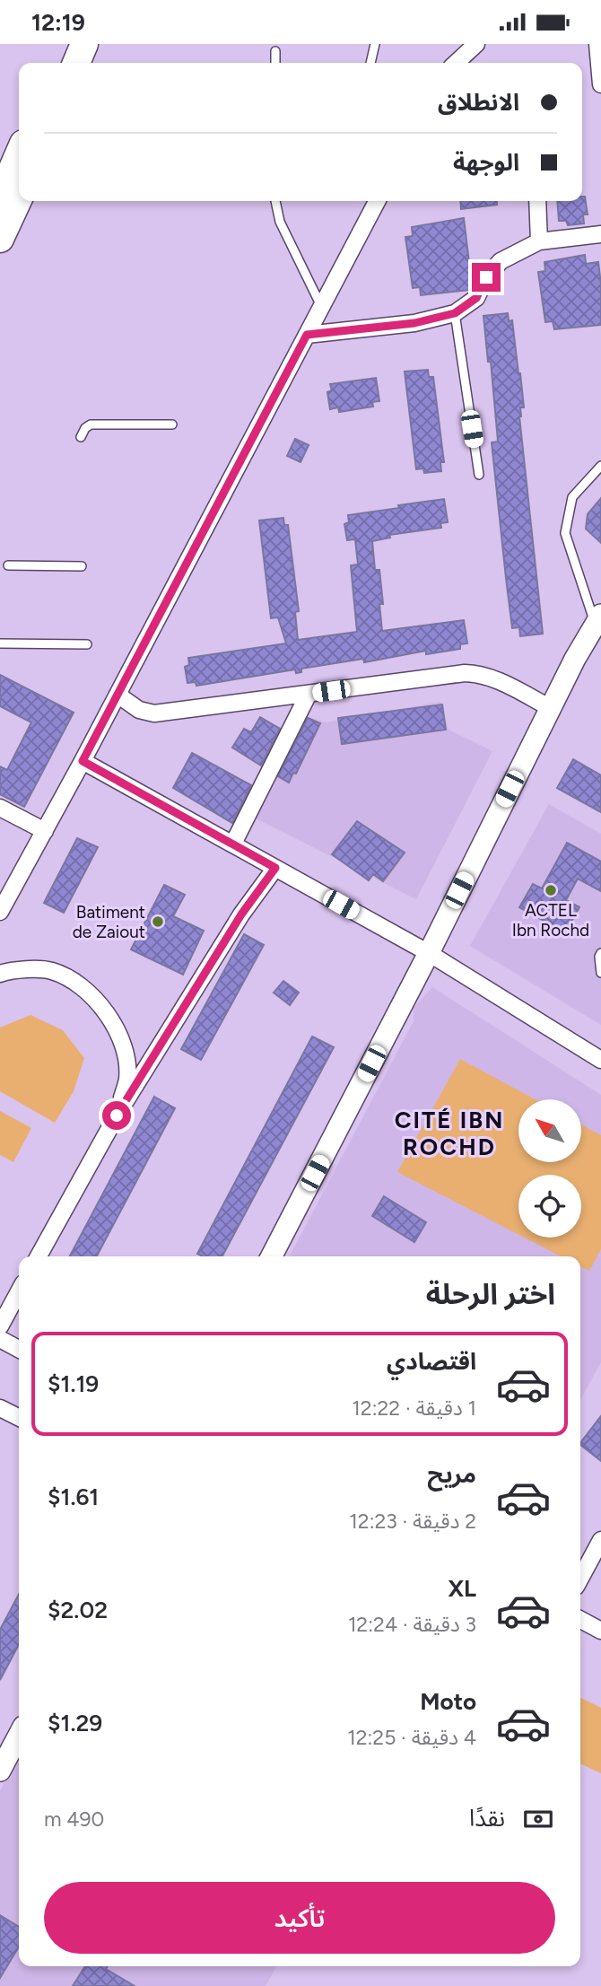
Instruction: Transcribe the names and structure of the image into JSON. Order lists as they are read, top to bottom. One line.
{"districts":["CITÉ IBN ROCHD"],"places":["ACTEL Ibn Rochd","Batiment de Zaiout"],"north":"top left","page":{"status":"12:19","banner":["الانطلاق","الوجهة"],"heading":"اختر الرحلة","list":[{"name":"اقتصادي","note":"1 دقيقة · 12:22","value":"$1.19"},{"name":"مريح","note":"2 دقيقة · 12:23","value":"$1.61"},{"name":"XL","note":"3 دقيقة · 12:24","value":"$2.02"},{"name":"Moto","note":"4 دقيقة · 12:25","value":"$1.29"}],"pay":["نقدًا","490 m"],"buttons":"تأكيد"}}
